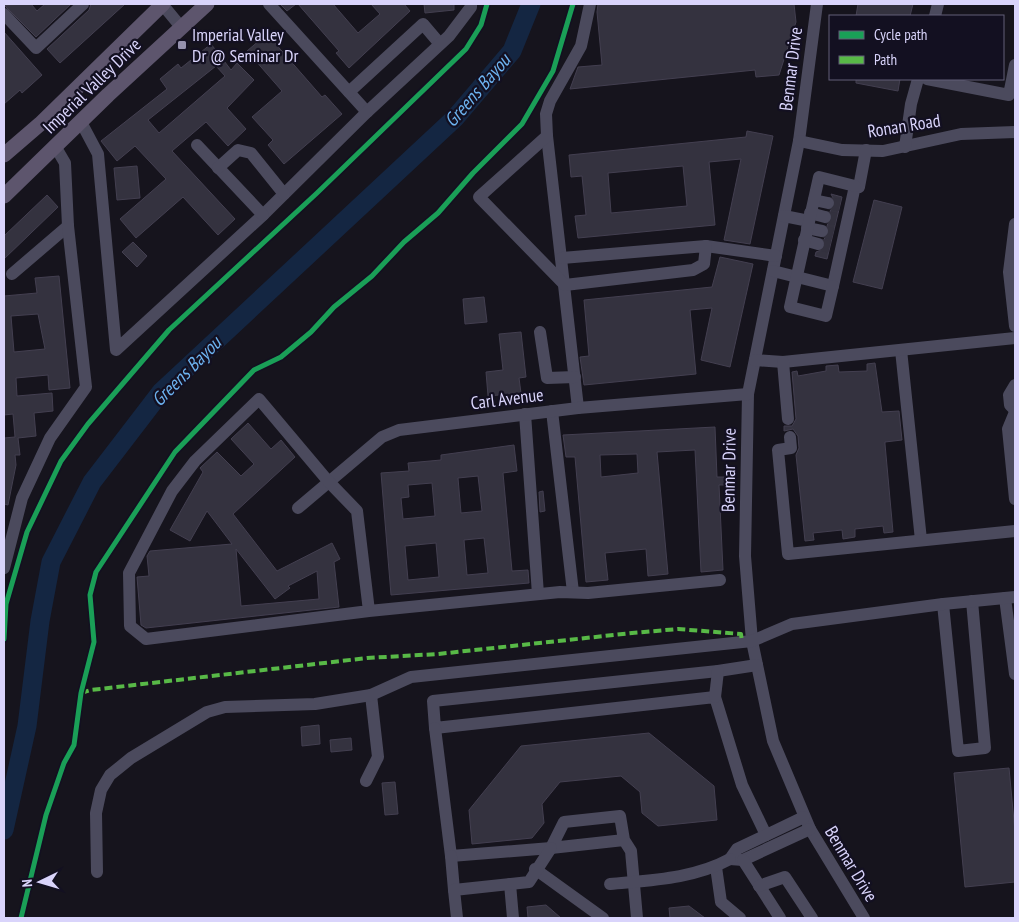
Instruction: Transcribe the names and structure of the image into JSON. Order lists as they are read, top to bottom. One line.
{"streets":{"main road":["Imperial Valley Drive"],"street":["Benmar Drive","Ronan Road","Carl Avenue"]},"crossings":[["Benmar Drive","Ronan Road"],["Benmar Drive","Carl Avenue"]],"water":["Greens Bayou"],"places":{"transit":["Imperial Valley Dr @ Seminar Dr"]},"legend":["Cycle path","Path"],"north":"left"}
